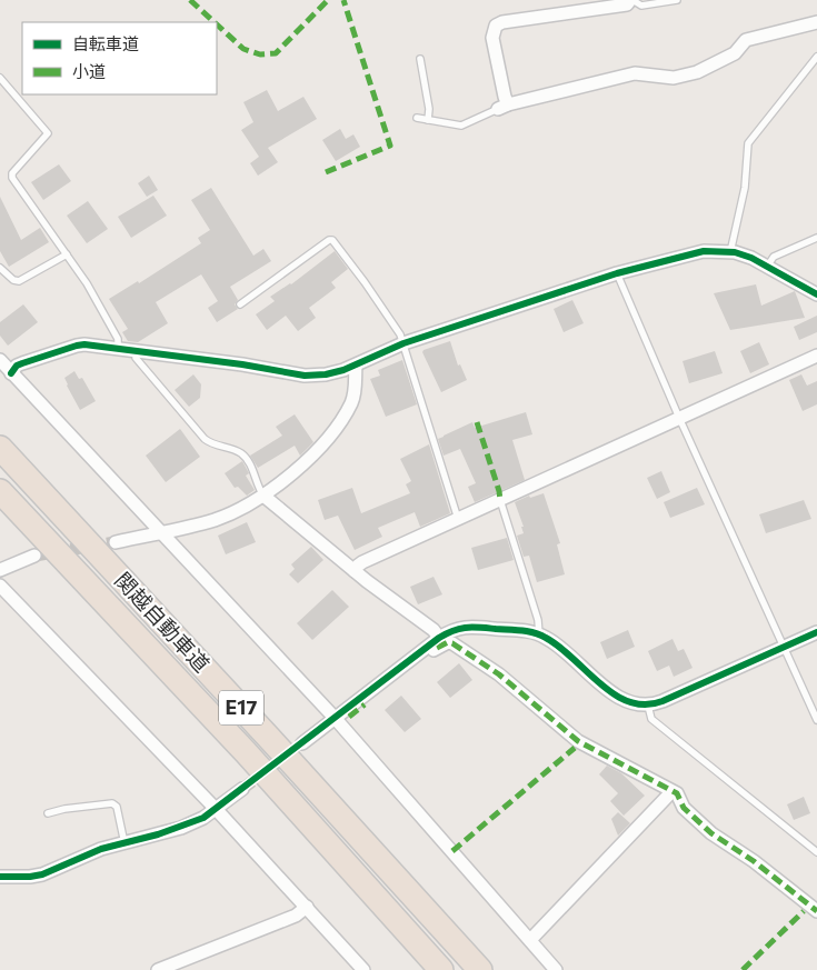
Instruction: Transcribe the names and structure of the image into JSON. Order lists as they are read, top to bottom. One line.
{"streets":{"highway":["関越自動車道","E17"]},"legend":["自転車道","小道"]}
